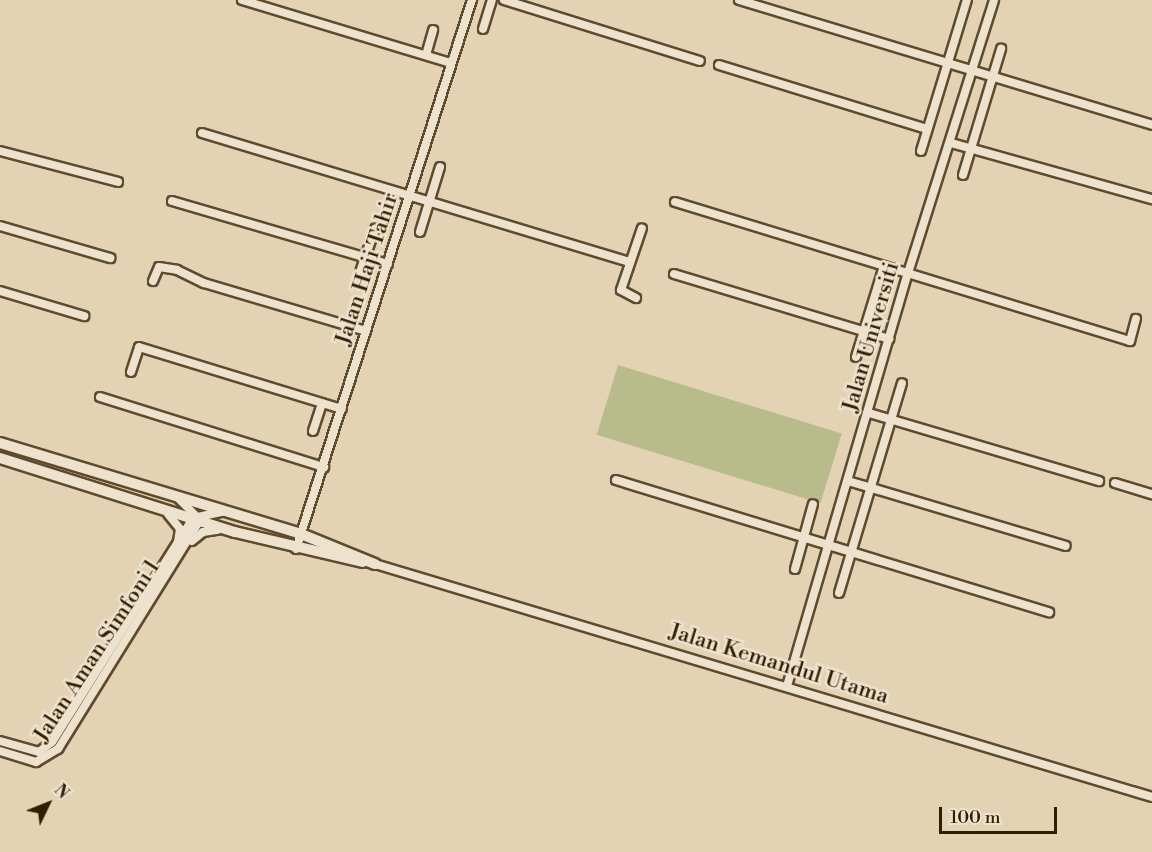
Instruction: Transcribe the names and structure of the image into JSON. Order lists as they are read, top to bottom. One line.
{"streets":{"street":["Jalan Haji Tahir","Jalan Universiti","Jalan Aman Simfoni 1","Jalan Kemandul Utama"]},"crossings":[["Jalan Universiti","Jalan Kemandul Utama"]],"scale_bar":"100 m","north":"top right"}
